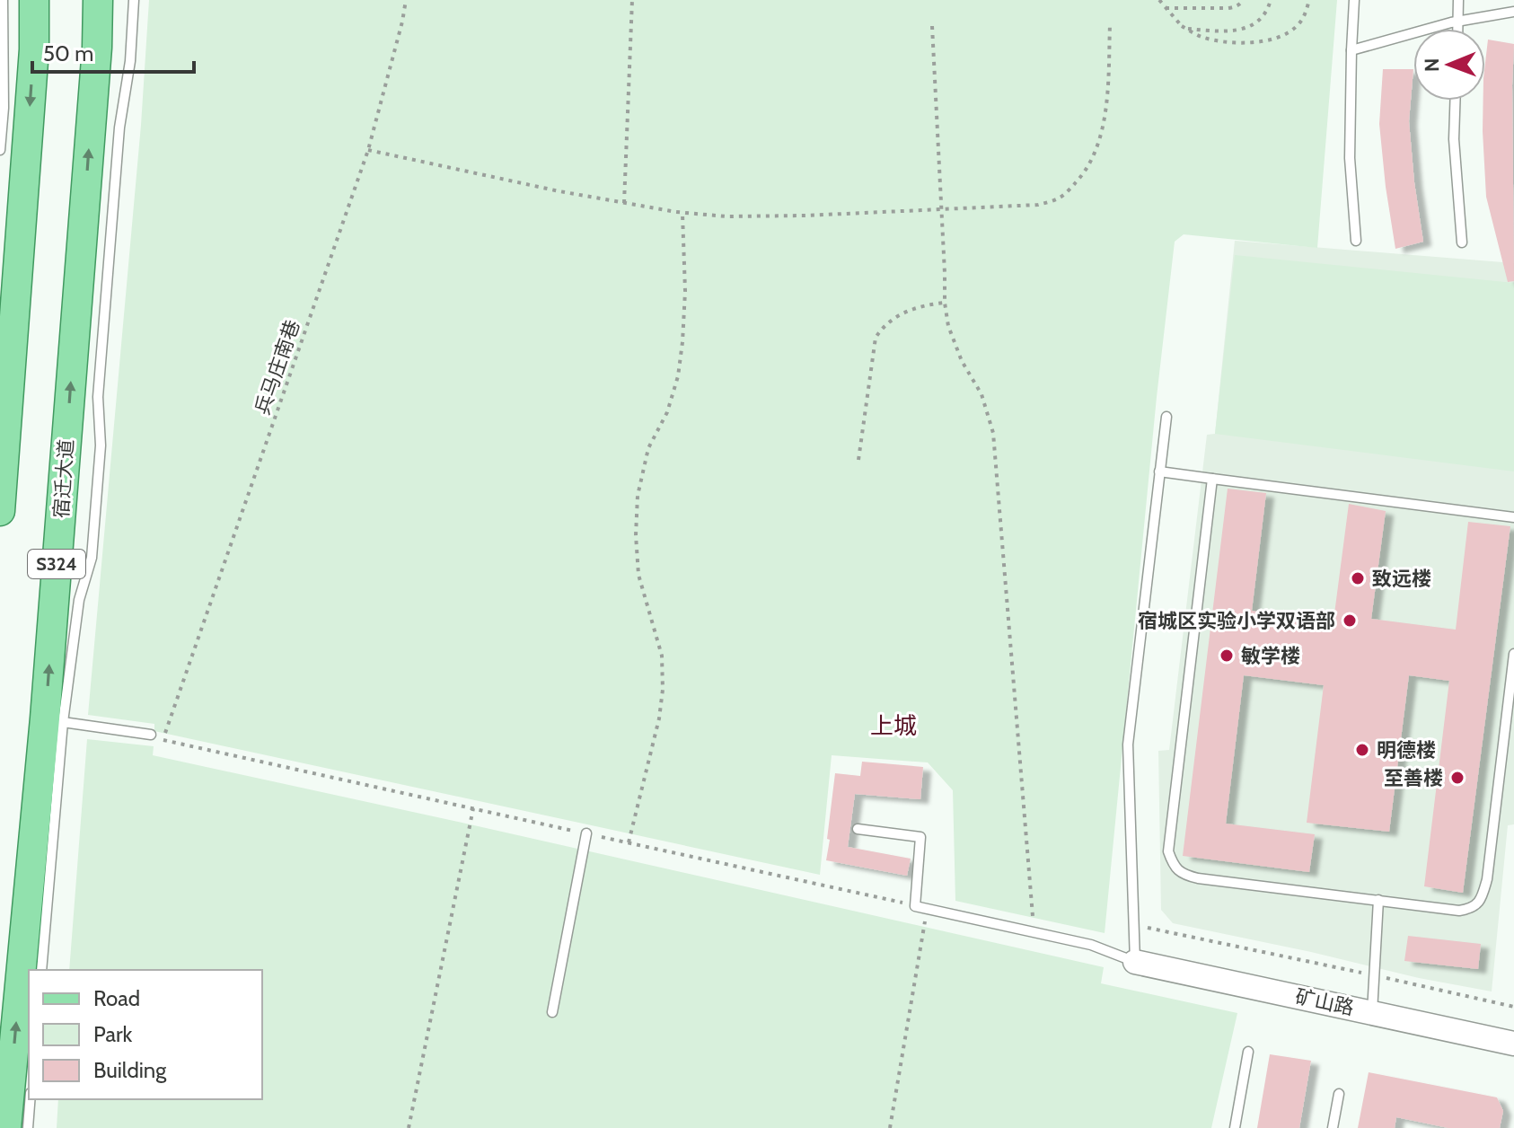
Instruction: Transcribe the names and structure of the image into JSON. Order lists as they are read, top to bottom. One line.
{"streets":{"main road":["宿迁大道","S324"],"street":["矿山路"],"path":["兵马庄南巷"]},"districts":["上城"],"places":["致远楼","宿城区实验小学双语部","敏学楼","明德楼","至善楼"],"legend":["Road","Park","Building"],"scale_bar":"50 m","north":"left"}
